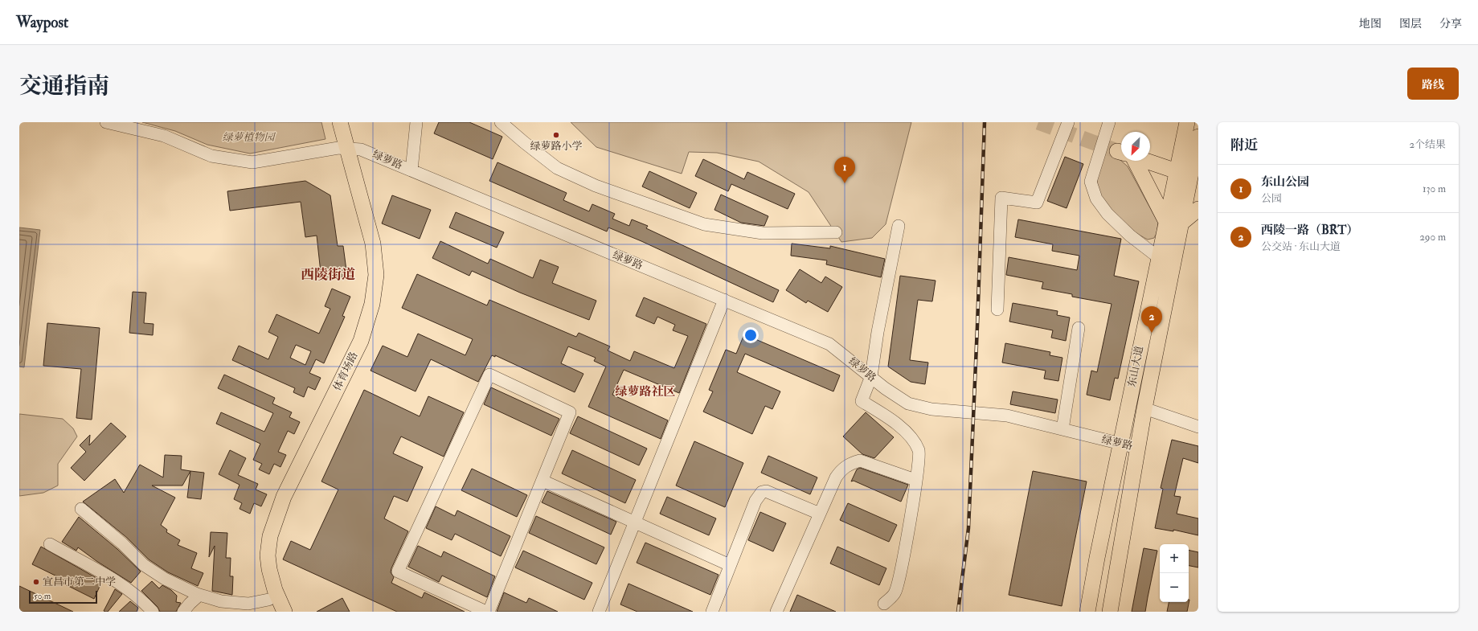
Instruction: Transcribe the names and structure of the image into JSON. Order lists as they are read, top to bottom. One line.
{"streets":{"main road":["东山大道","体育场路"],"street":["绿萝路"]},"crossings":[["绿萝路","东山大道"],["绿萝路","体育场路"]],"districts":["西陵街道","绿萝路社区"],"parks":["绿萝植物园"],"places":["绿萝路小学","宜昌市第二中学"],"scale_bar":"50 m","north":"bottom left","page":{"header":"Waypost","nav":["地图","图层","分享"],"title":"交通指南","buttons":"路线","heading":["附近","2个结果"],"pins":["1","2"],"list":[{"mark":"1","name":"东山公园","note":"公园","value":"130 m"},{"mark":"2","name":"西陵一路（BRT）","note":"公交站 · 东山大道","value":"290 m"}],"map_buttons":["+","−"],"scale":"50 m"}}
